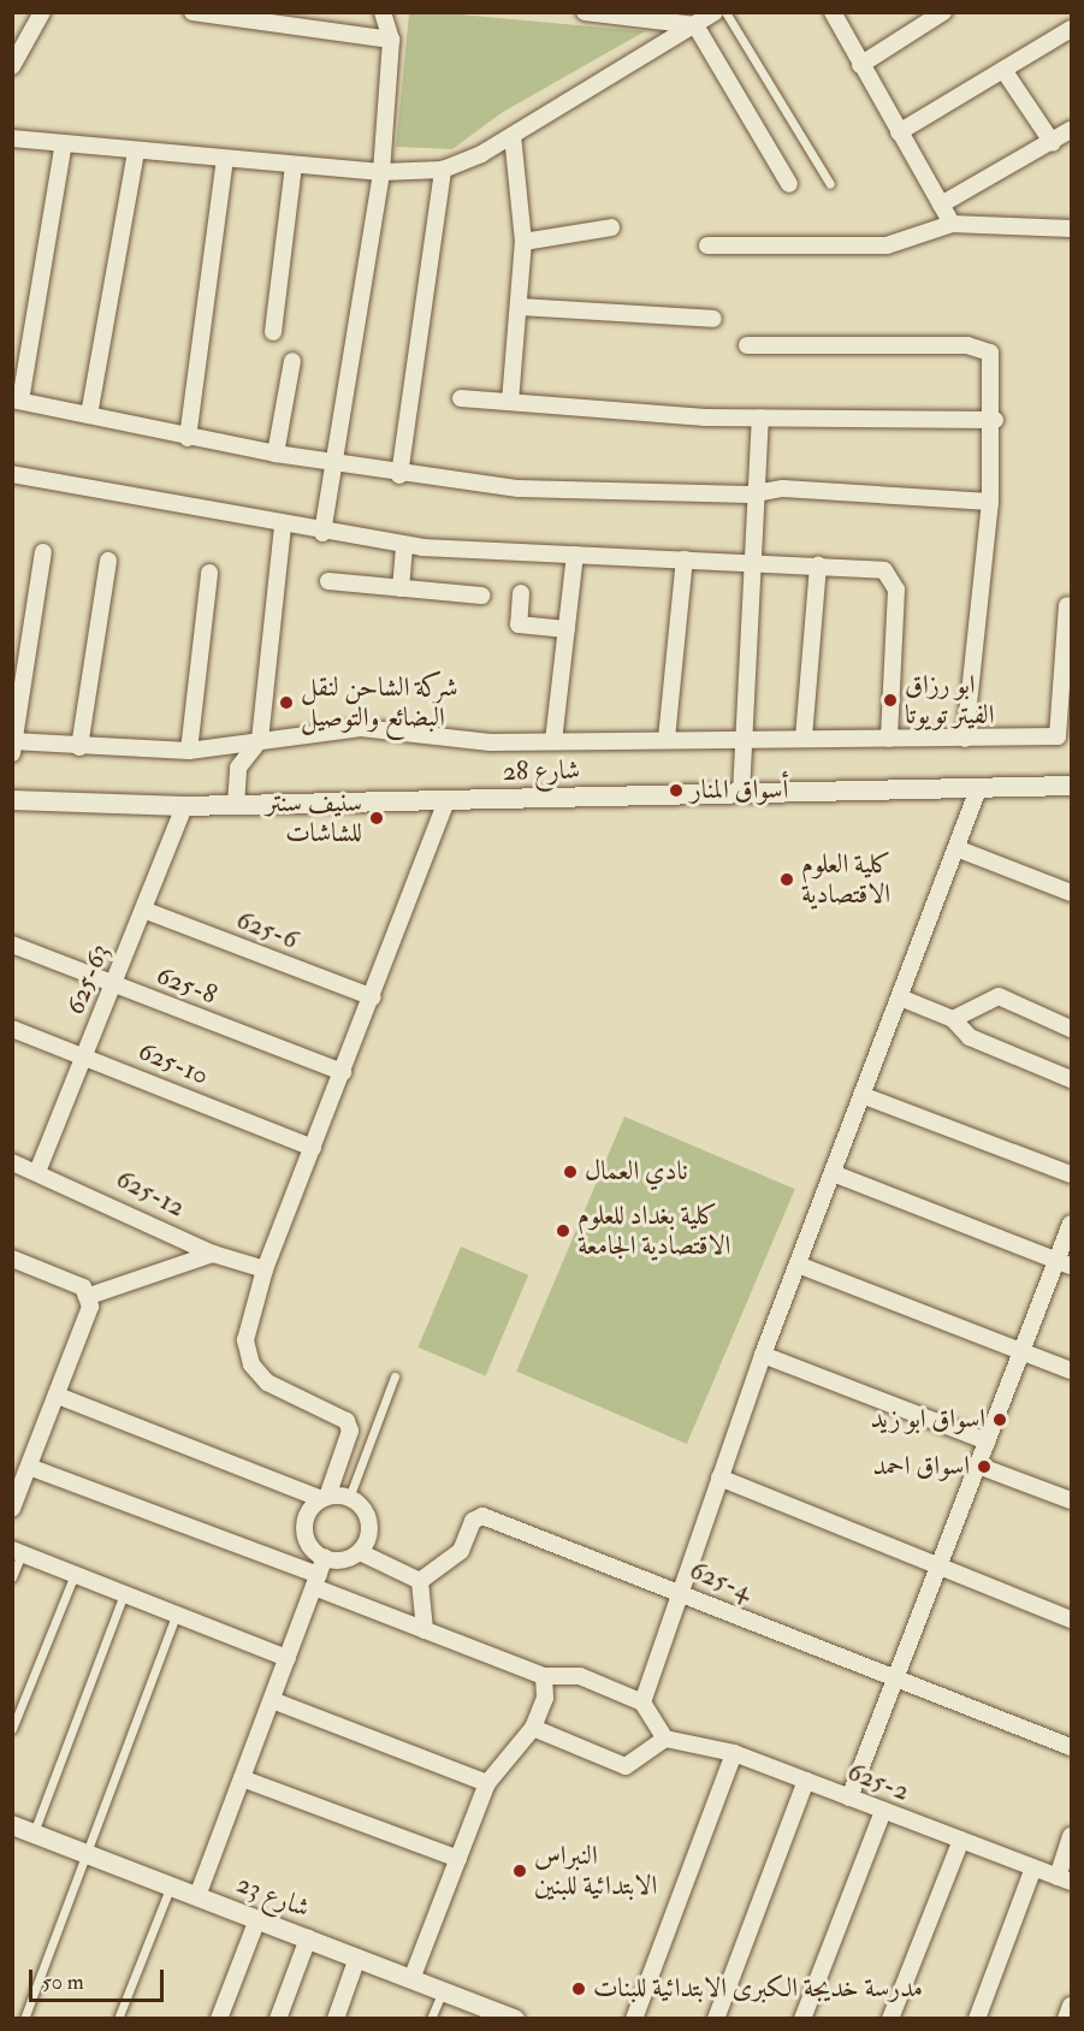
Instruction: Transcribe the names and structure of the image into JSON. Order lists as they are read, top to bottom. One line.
{"streets":{"street":["شارع 28","625-6","625-63","625-8","625-10","625-12","625-4","625-2","شارع 23"]},"crossings":[["شارع 28","625-63"],["625-6","625-63"],["625-63","625-8"],["625-63","625-10"],["625-63","625-12"]],"places":["ابو رزاق الفيتر تويوتا","شركة الشاحن لنقل البضائع والتوصيل","أسواق المنار","سنيف سنتر للشاشات","كلية العلوم الاقتصادية","نادي العمال","كلية بغداد للعلوم الاقتصادية الجامعة","اسواق ابو زيد","اسواق احمد","النبراس الابتدائية للبنين","مدرسة خديجة الكبرى الابتدائية للبنات"],"scale_bar":"50 m"}
